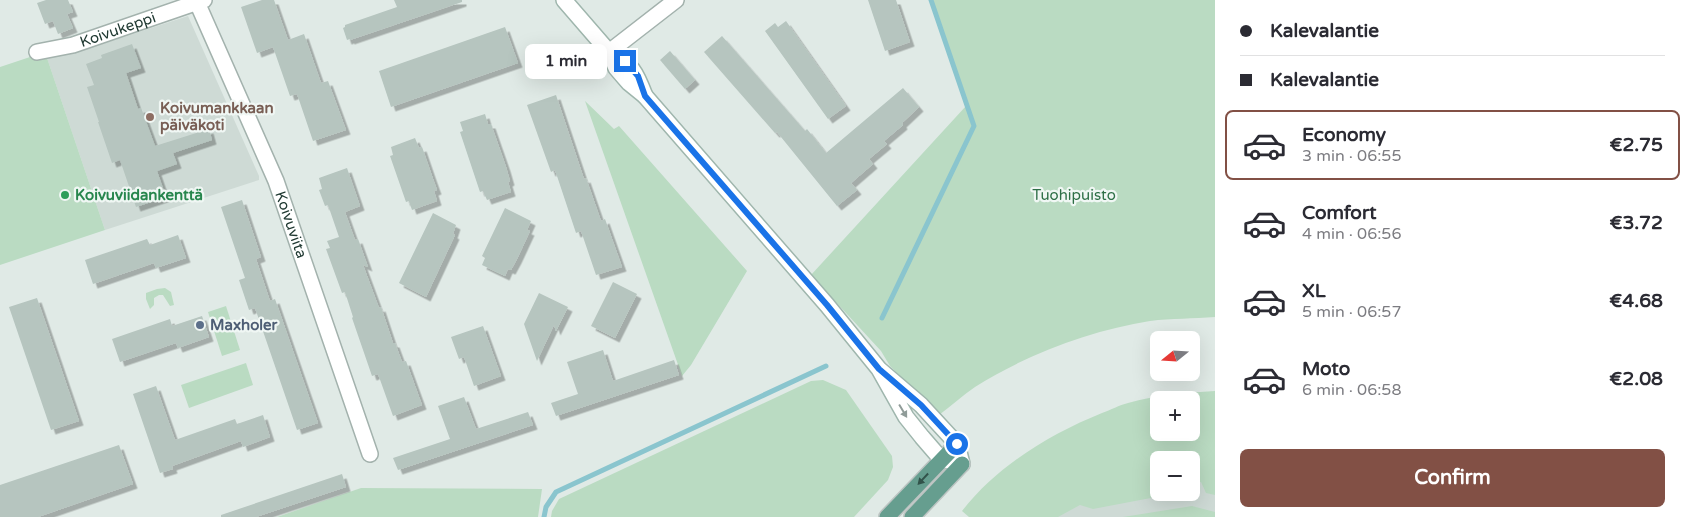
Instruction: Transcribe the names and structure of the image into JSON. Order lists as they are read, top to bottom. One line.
{"streets":{"main road":["Koivukeppi","Koivuviita"]},"crossings":[["Koivukeppi","Koivuviita"]],"parks":["Tuohipuisto"],"places":["Koivumankkaan päiväkoti","Koivuviidankenttä","Maxholer"],"north":"left","page":{"banner":["Kalevalantie","Kalevalantie"],"bubble":"1 min","list":[{"name":"Economy","note":"3 min · 06:55","value":"€2.75"},{"name":"Comfort","note":"4 min · 06:56","value":"€3.72"},{"name":"XL","note":"5 min · 06:57","value":"€4.68"},{"name":"Moto","note":"6 min · 06:58","value":"€2.08"}],"map_buttons":["+","−"],"buttons":"Confirm"}}
